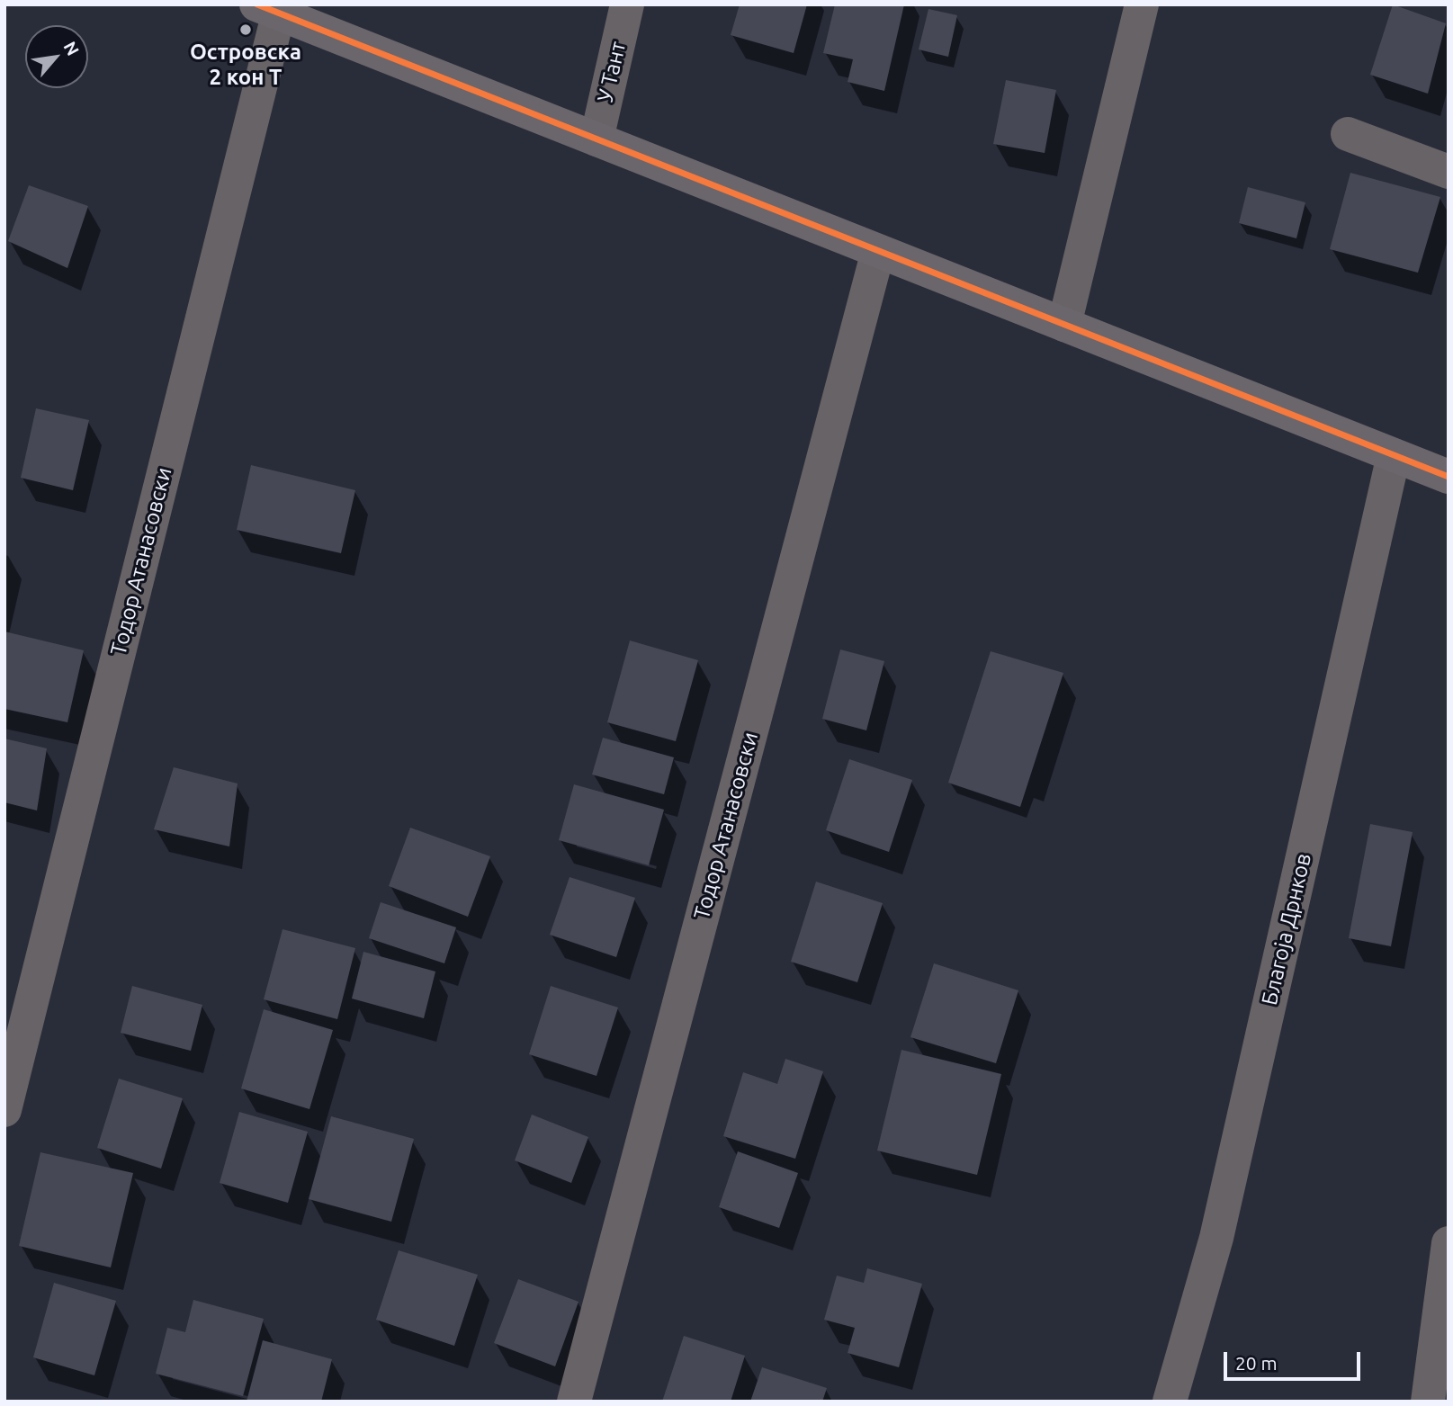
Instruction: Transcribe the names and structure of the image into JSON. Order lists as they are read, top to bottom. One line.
{"streets":{"street":["У Тант","Тодор Атанасовски","Благоја Дрнков"]},"places":["Островска 2 кон T"],"scale_bar":"20 m","north":"top right"}
